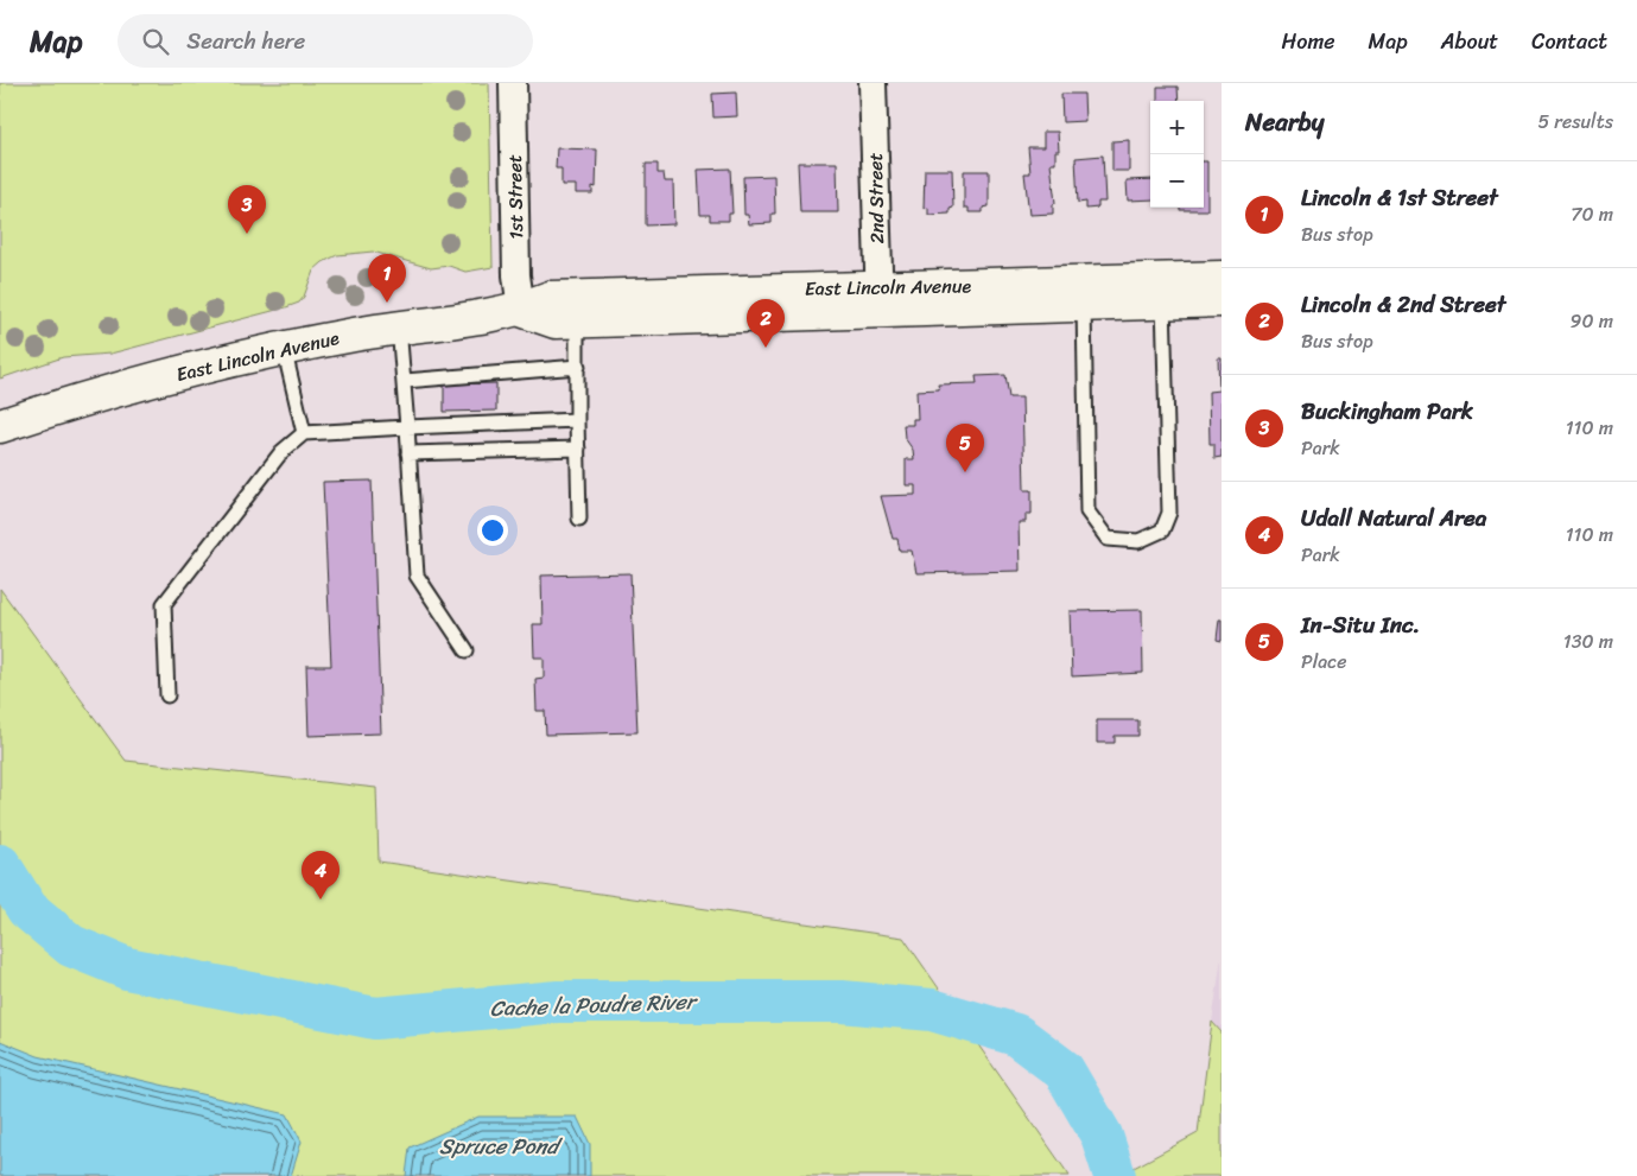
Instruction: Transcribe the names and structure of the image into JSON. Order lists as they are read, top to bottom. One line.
{"streets":{"street":["1st Street","2nd Street","East Lincoln Avenue"]},"crossings":[["1st Street","East Lincoln Avenue"],["2nd Street","East Lincoln Avenue"]],"water":["Cache la Poudre River","Spruce Pond"],"page":{"header":"Map","search":"Search here","nav":["Home","Map","About","Contact"],"heading":["Nearby","5 results"],"map_buttons":["+","−"],"list":[{"mark":"1","name":"Lincoln & 1st Street","note":"Bus stop","value":"70 m"},{"mark":"2","name":"Lincoln & 2nd Street","note":"Bus stop","value":"90 m"},{"mark":"3","name":"Buckingham Park","note":"Park","value":"110 m"},{"mark":"4","name":"Udall Natural Area","note":"Park","value":"110 m"},{"mark":"5","name":"In-Situ Inc.","note":"Place","value":"130 m"}],"pins":["3","1","2","5","4"]}}
